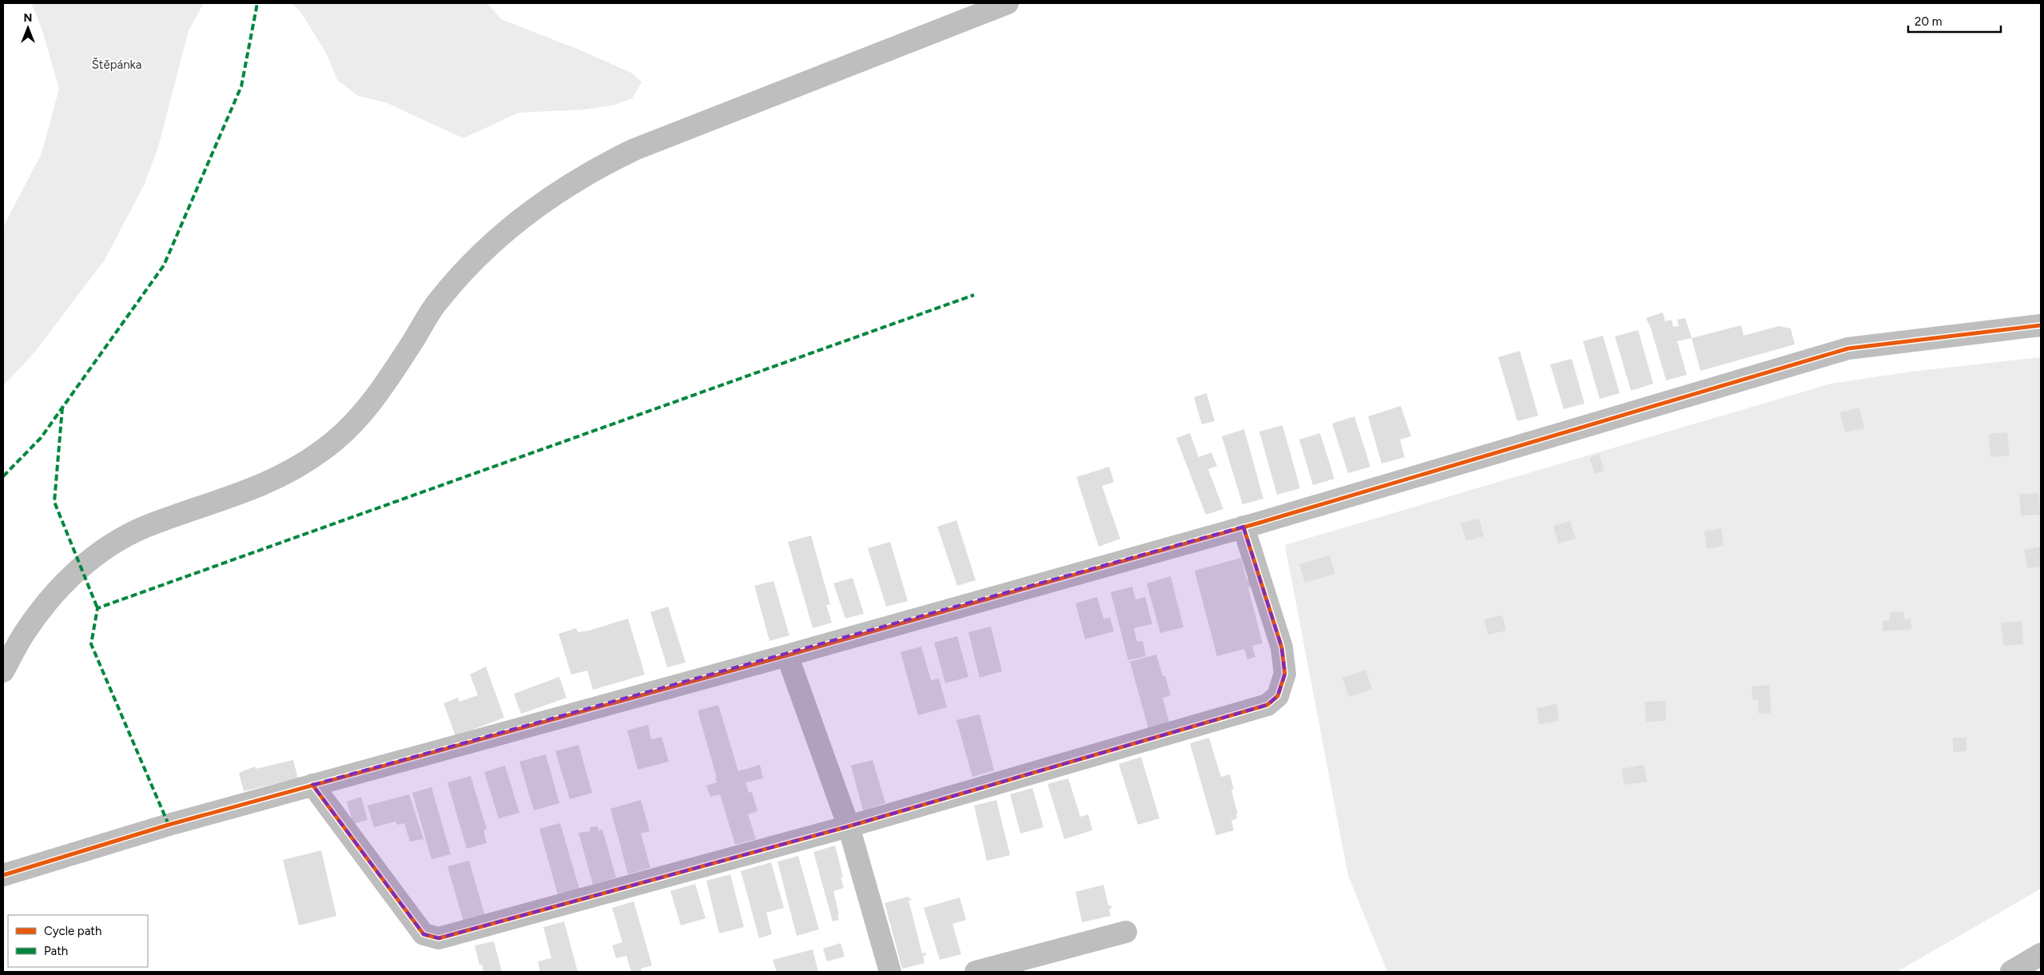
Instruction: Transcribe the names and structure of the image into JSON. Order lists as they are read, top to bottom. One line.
{"parks":["Štěpánka"],"legend":["Cycle path","Path"],"scale_bar":"20 m","north":"top"}
